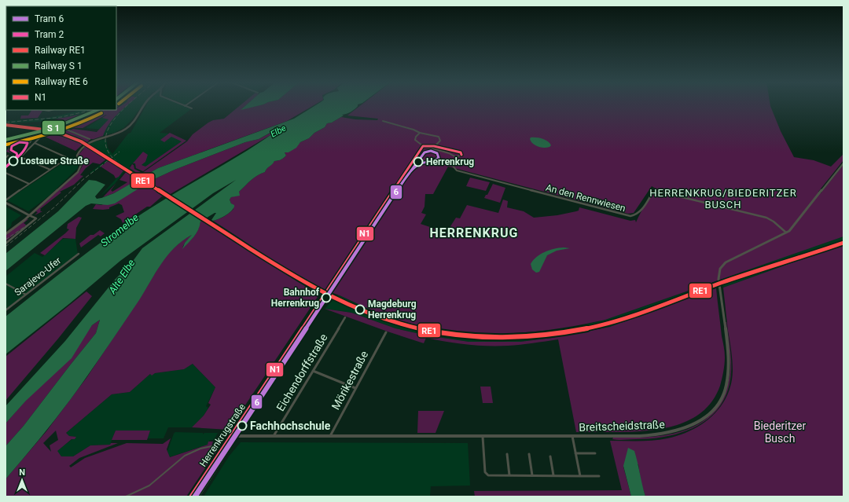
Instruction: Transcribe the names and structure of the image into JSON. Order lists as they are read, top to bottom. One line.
{"streets":{"street":["An den Rennwiesen","Sarajevo-Ufer","Eichendorffstraße","Mörikestraße","Breitscheidstraße","Herrenkrugstraße"]},"crossings":[["An den Rennwiesen","Breitscheidstraße"],["Eichendorffstraße","Breitscheidstraße"],["Mörikestraße","Breitscheidstraße"],["Breitscheidstraße","Herrenkrugstraße"]],"districts":["HERRENKRUG/BIEDERITZER BUSCH","HERRENKRUG"],"water":["Elbe","Stromelbe","Alte Elbe"],"parks":["Biederitzer Busch"],"places":["Lostauer Straße","Herrenkrug","Bahnhof Herrenkrug","Magdeburg Herrenkrug","Fachhochschule"],"lines":["rail line RE1","tram line 2","transit line N1","tram line 6"],"legend":["Tram 6","Tram 2","Railway RE1","Railway S 1","Railway RE 6","N1"],"north":"top"}
